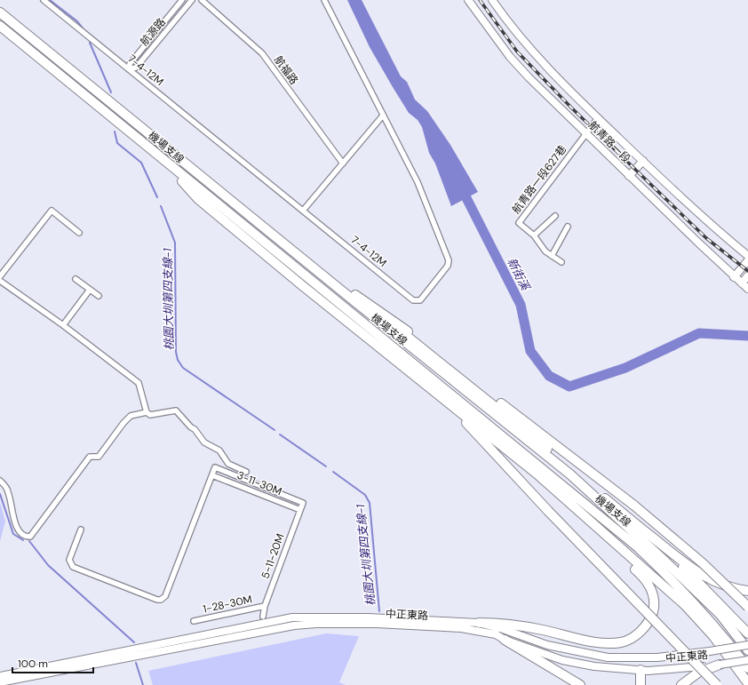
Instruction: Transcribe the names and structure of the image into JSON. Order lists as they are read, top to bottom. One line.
{"streets":{"highway":["機場支線"],"main road":["航青路一段","中正東路"],"street":["航源路","7-4-12M","航福路","航青路一段627巷","3-11-30M","5-11-20M","1-28-30M"]},"crossings":[["航源路","7-4-12M"],["航青路一段","航青路一段627巷"],["3-11-30M","5-11-20M"],["5-11-20M","1-28-30M"]],"water":["新街溪","桃園大圳第四支線-1"],"scale_bar":"100 m"}
